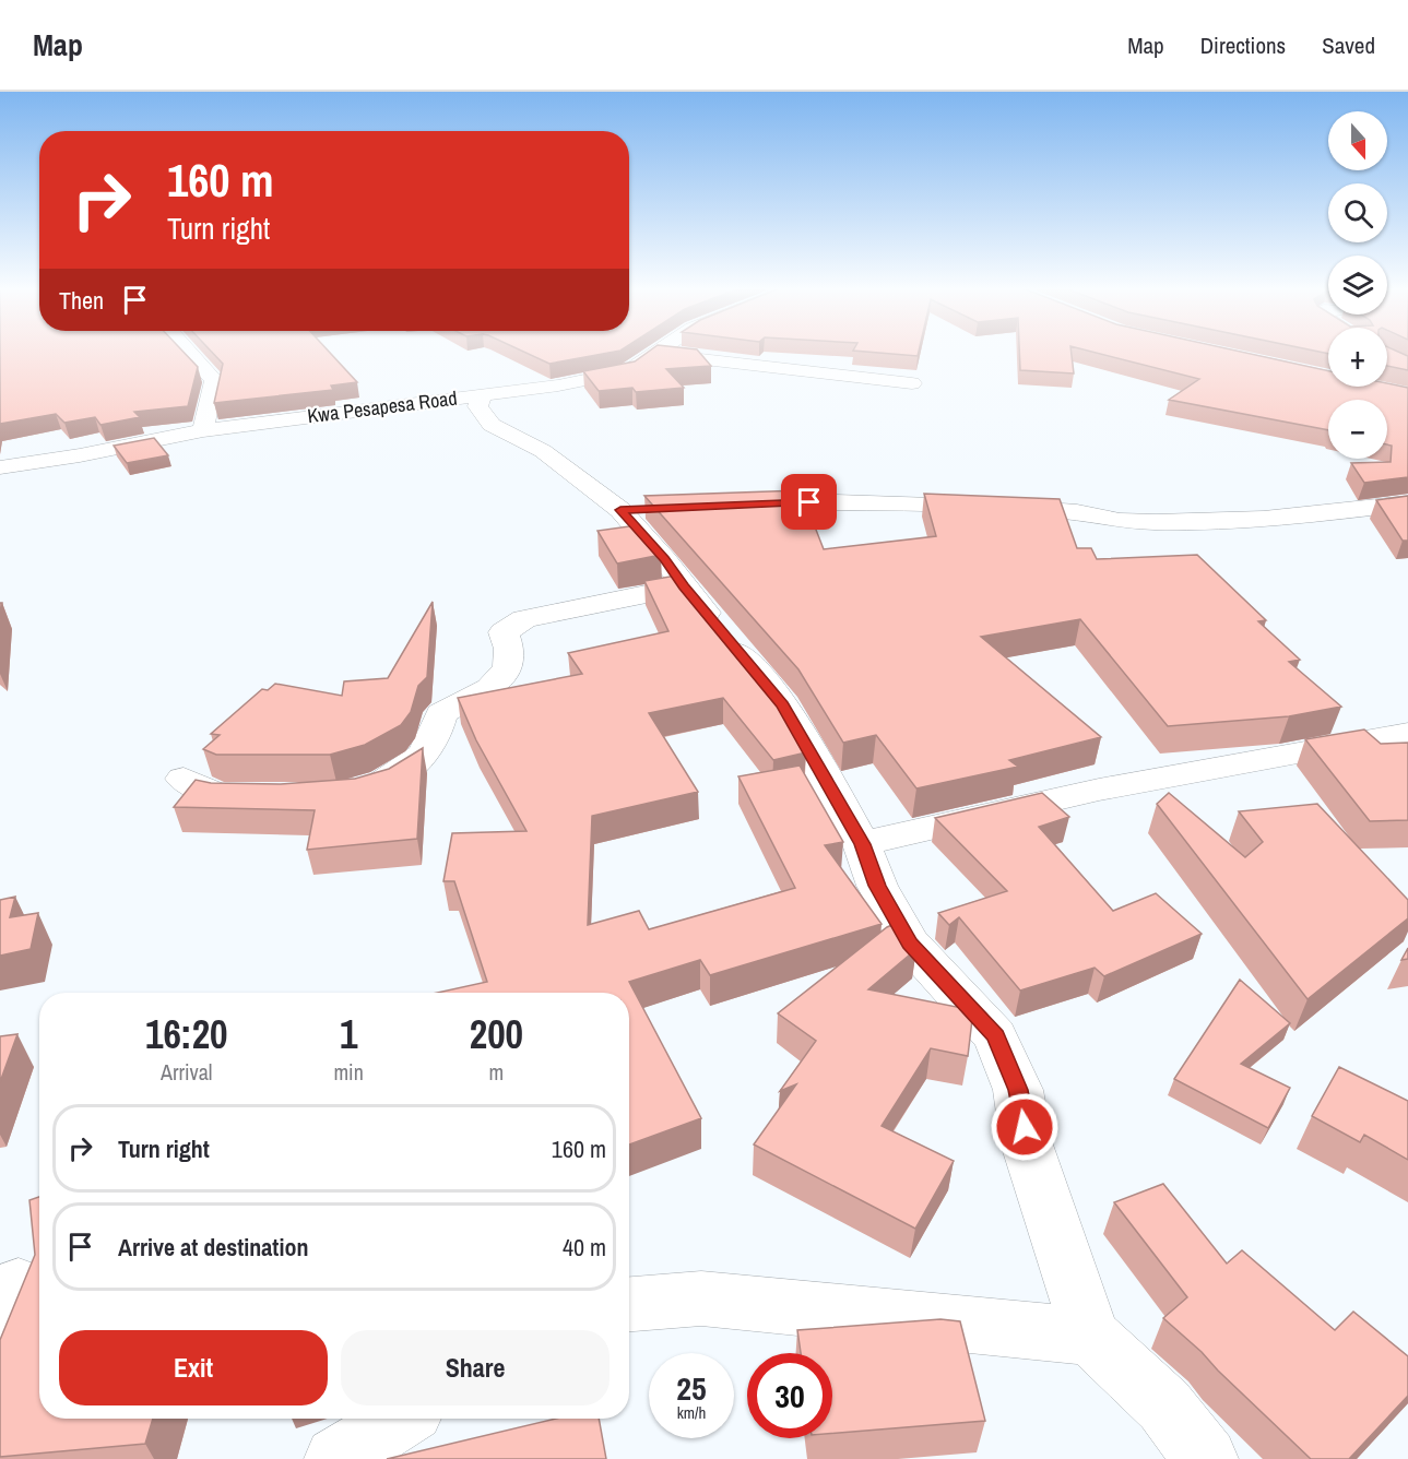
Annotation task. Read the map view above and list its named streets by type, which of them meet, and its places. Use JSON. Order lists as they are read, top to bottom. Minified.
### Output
{"streets":{"street":["Kwa Pesapesa Road"]},"north":"bottom","page":{"header":"Map","nav":["Map","Directions","Saved"],"map_buttons":["+","−"],"turn":["160 m","Turn right"],"then":"Then","eta":["16:20","Arrival","1","min","200","m"],"list":[{"name":"Turn right","value":"160 m"},{"name":"Arrive at destination","value":"40 m"}],"buttons":["Exit","Share"],"speed":"25 km/h","limit":"30"}}
